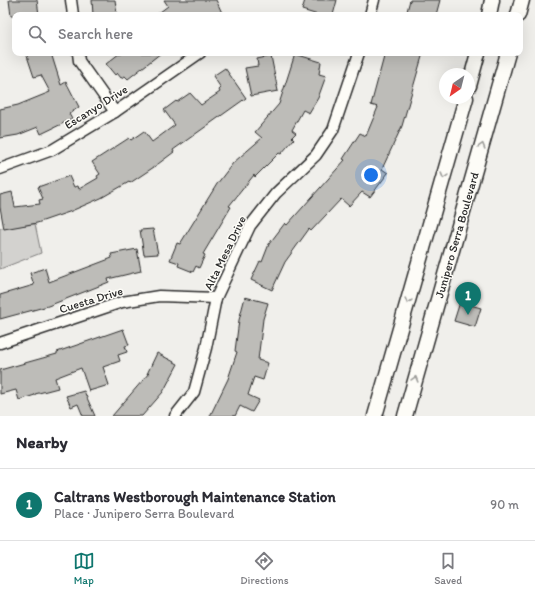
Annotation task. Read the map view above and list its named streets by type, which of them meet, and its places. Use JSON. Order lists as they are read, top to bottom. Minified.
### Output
{"streets":{"main road":["Junipero Serra Boulevard"],"street":["Escanyo Drive","Alta Mesa Drive","Cuesta Drive"]},"crossings":[["Alta Mesa Drive","Cuesta Drive"]],"north":"bottom left","page":{"search":"Search here","pins":"1","heading":"Nearby","list":[{"mark":"1","name":"Caltrans Westborough Maintenance Station","note":"Place · Junipero Serra Boulevard","value":"90 m"}],"nav":["Map","Directions","Saved"]}}
